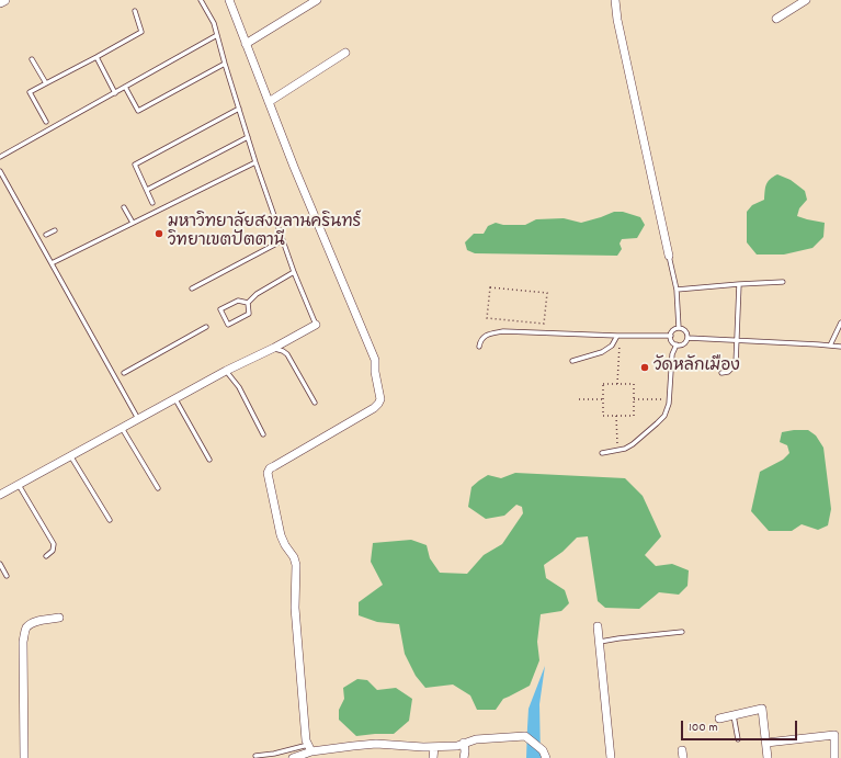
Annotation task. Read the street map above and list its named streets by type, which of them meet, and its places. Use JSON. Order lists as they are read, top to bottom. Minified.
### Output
{"places":["มหาวิทยาลัยสงขลานครินทร์ วิทยาเขตปัตตานี","วัดหลักเมือง"],"scale_bar":"100 m"}
